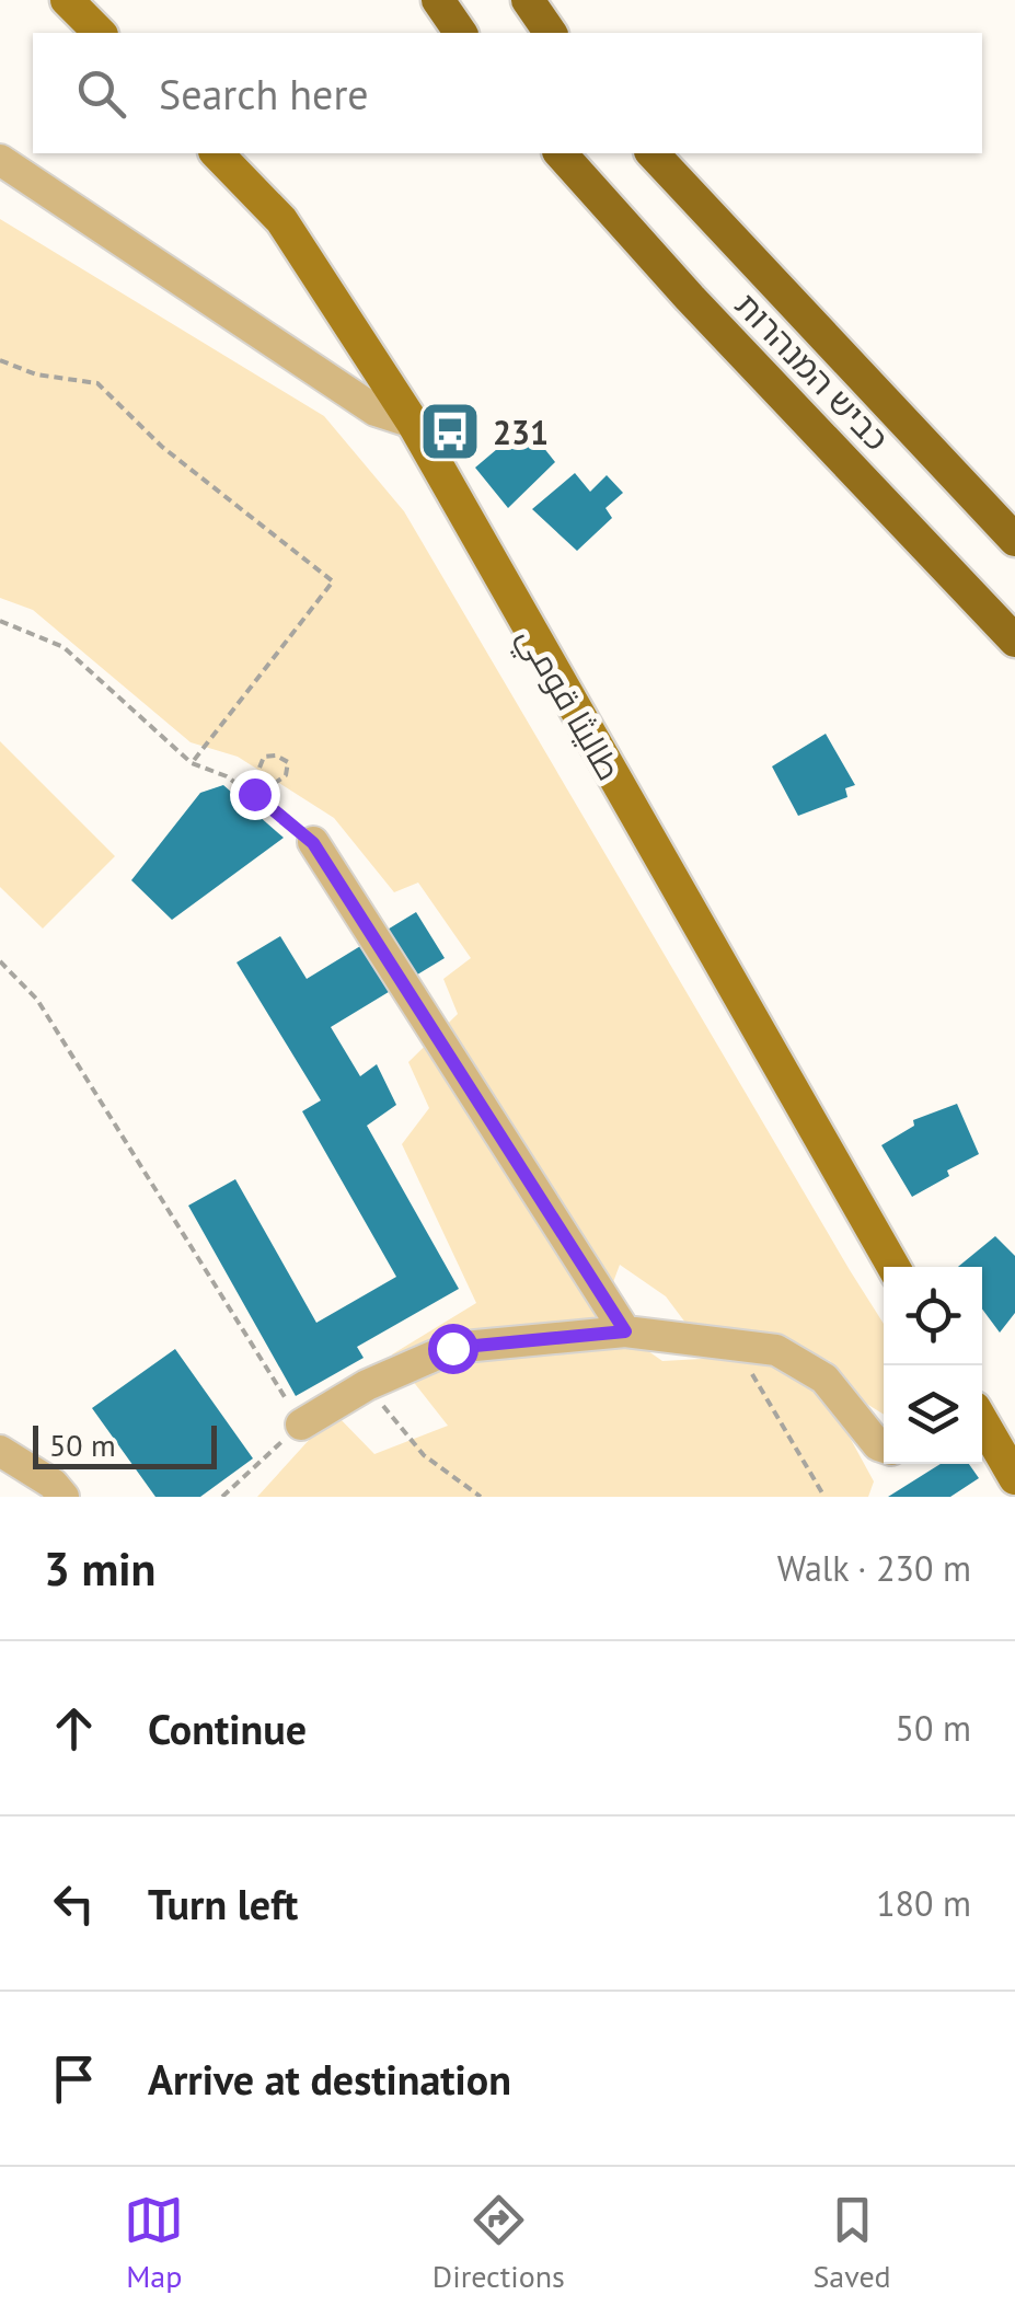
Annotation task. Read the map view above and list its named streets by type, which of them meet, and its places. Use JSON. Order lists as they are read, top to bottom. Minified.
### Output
{"streets":{"highway":["כביש המנהרות"],"main road":["طاليثا قومي"]},"places":{"bus stop":["231"]},"scale_bar":"50 m","page":{"search":"Search here","scale":"50 m","heading":["3 min","Walk · 230 m"],"list":[["Continue","50 m"],["Turn left","180 m"],"Arrive at destination"],"nav":["Map","Directions","Saved"]}}
